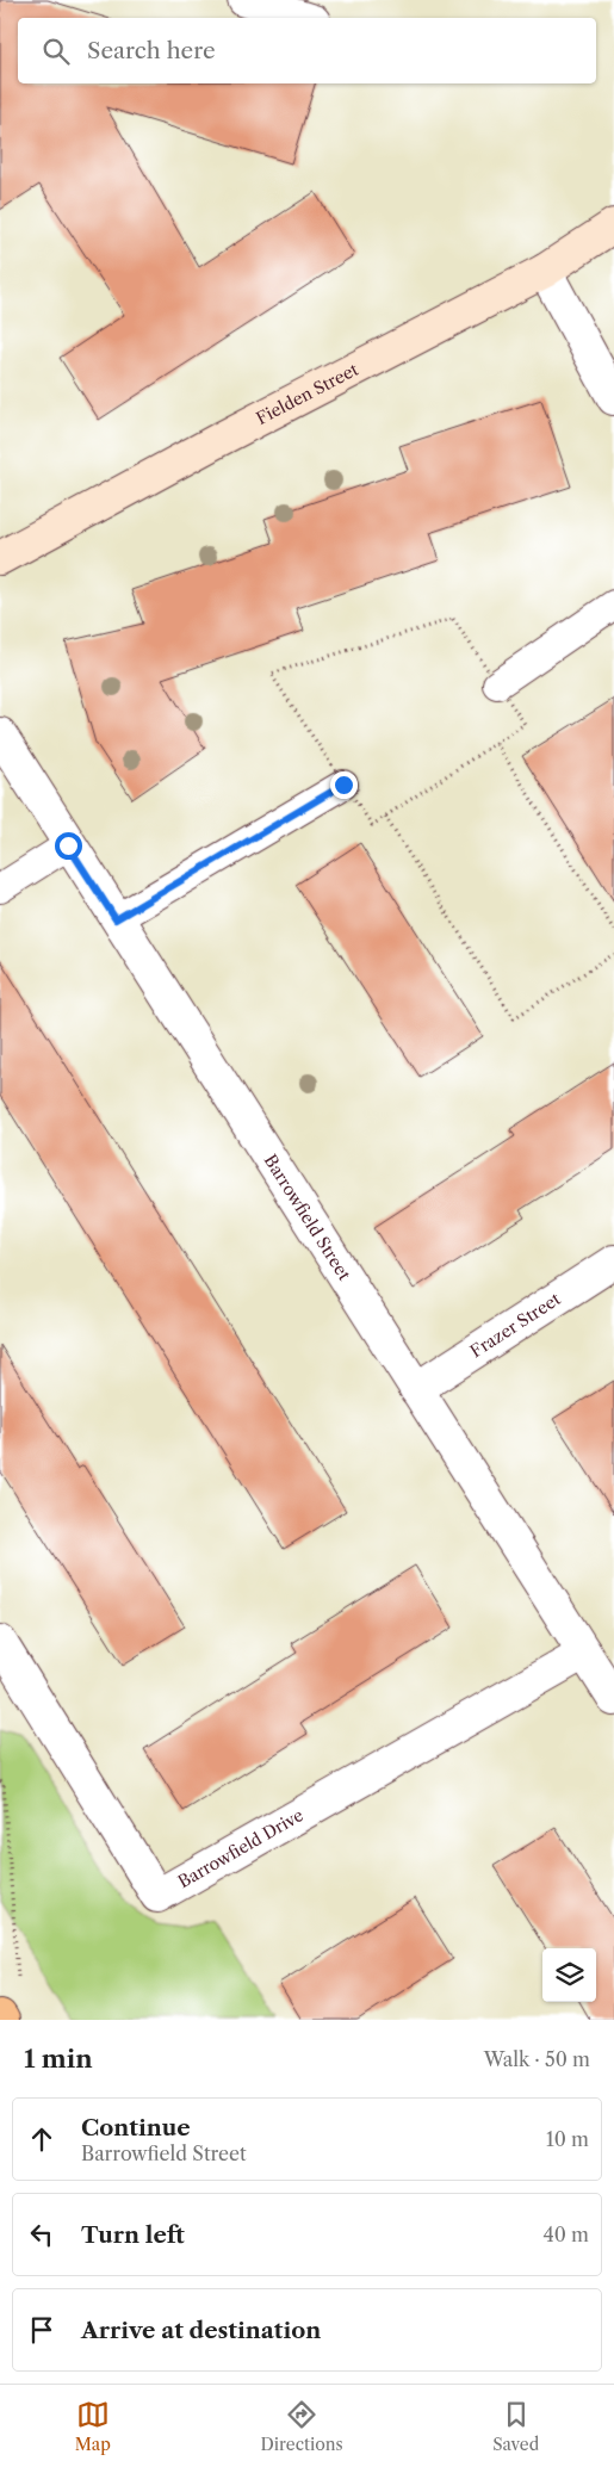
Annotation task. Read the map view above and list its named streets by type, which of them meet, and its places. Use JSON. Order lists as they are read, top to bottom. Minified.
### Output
{"streets":{"main road":["Fielden Street"],"street":["Barrowfield Street","Frazer Street","Barrowfield Drive"]},"crossings":[["Barrowfield Street","Frazer Street"],["Barrowfield Street","Barrowfield Drive"]],"page":{"search":"Search here","heading":["1 min","Walk · 50 m"],"list":[["Continue","Barrowfield Street","10 m"],["Turn left","40 m"],"Arrive at destination"],"nav":["Map","Directions","Saved"]}}
